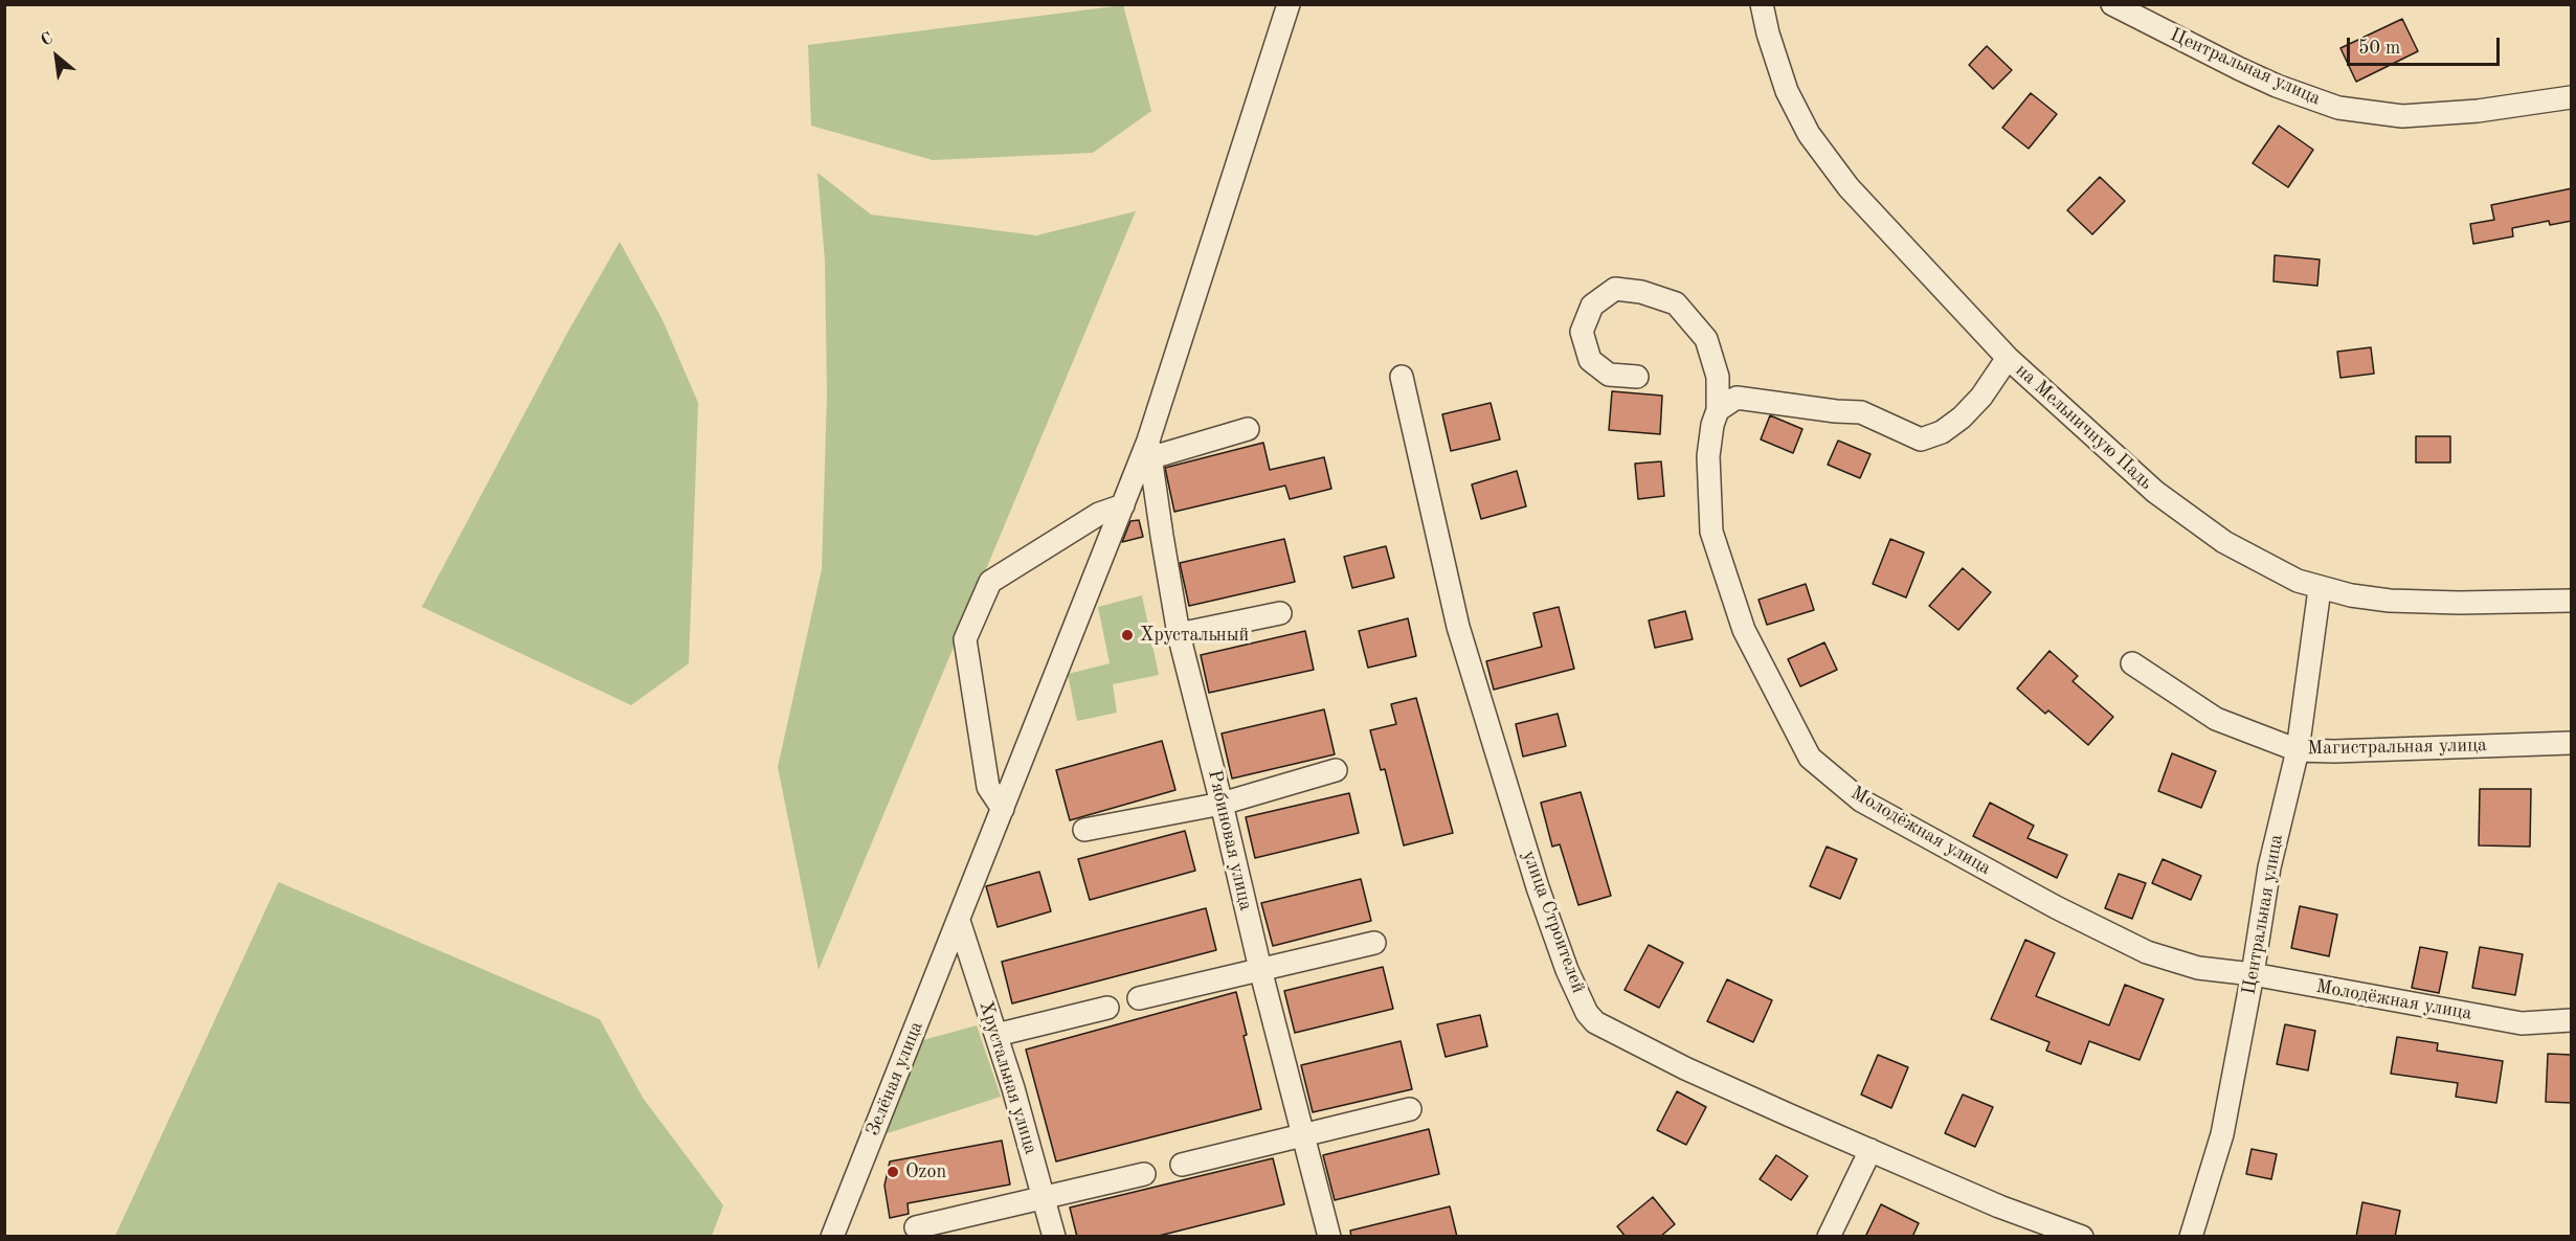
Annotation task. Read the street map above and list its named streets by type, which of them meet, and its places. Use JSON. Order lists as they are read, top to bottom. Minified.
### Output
{"streets":{"street":["Центральная улица","на Мельничную Падь","Магистральная улица","Молодёжная улица","Рябиновая улица","улица Строителей","Хрустальная улица","Зелёная улица"]},"crossings":[["Центральная улица","на Мельничную Падь"],["Центральная улица","Магистральная улица"],["Центральная улица","Молодёжная улица"],["Рябиновая улица","Зелёная улица"],["Хрустальная улица","Зелёная улица"]],"places":["Хрустальный","Ozon"],"scale_bar":"50 m","north":"top left"}
